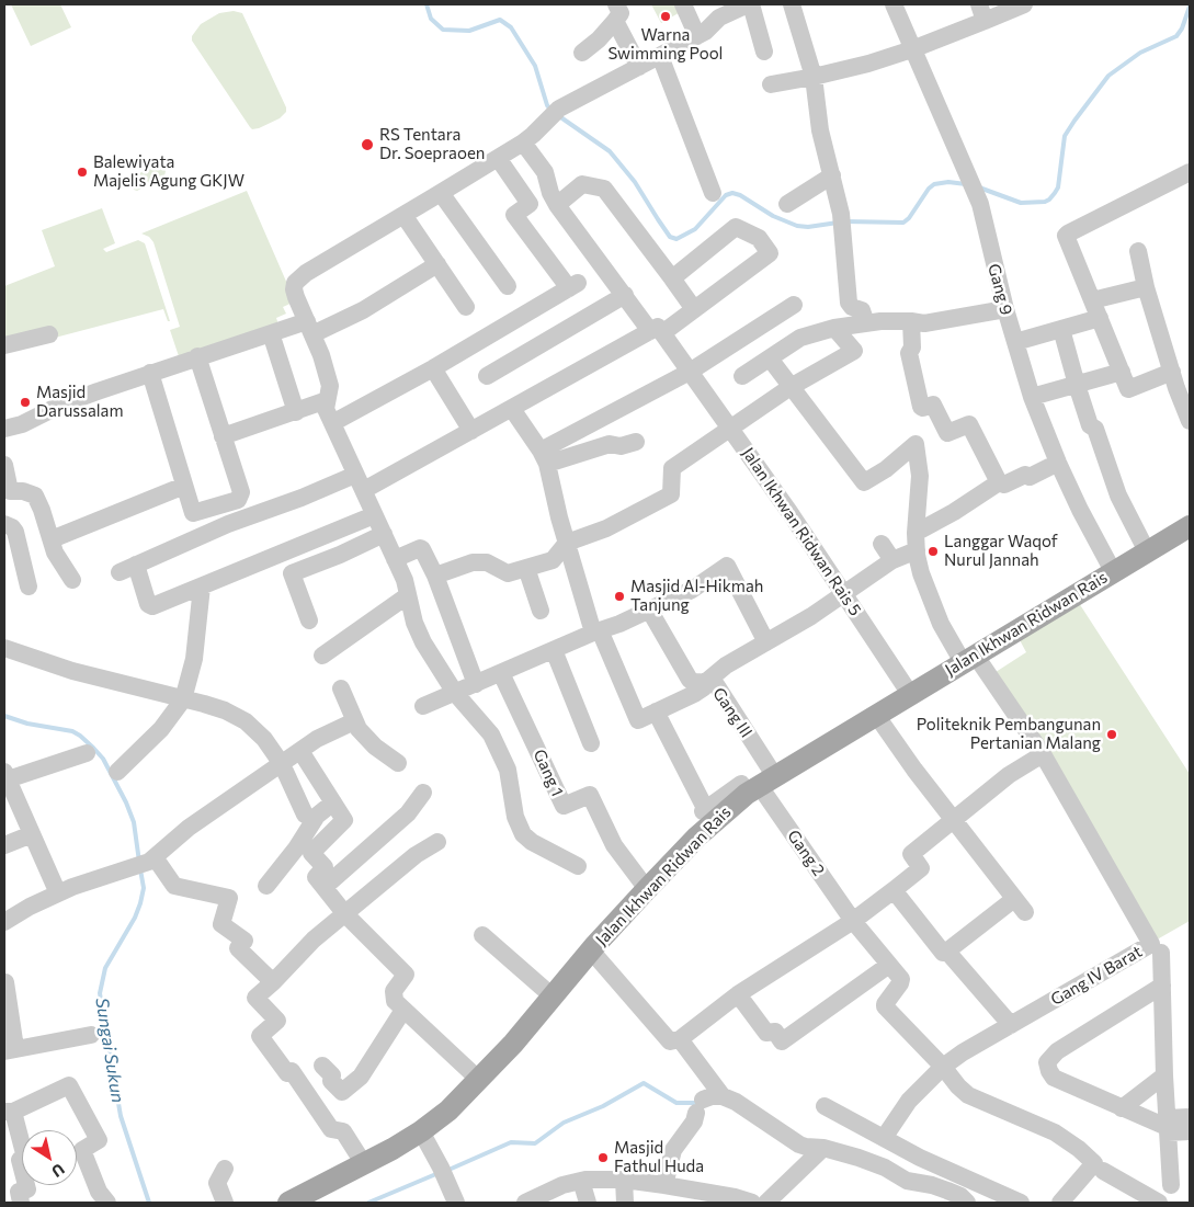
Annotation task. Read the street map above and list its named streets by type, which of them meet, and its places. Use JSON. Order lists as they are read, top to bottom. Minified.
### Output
{"streets":{"main road":["Jalan Ikhwan Ridwan Rais"],"street":["Gang 9","Jalan Ikhwan Ridwan Rais 5","Gang III","Gang 1","Gang 2","Gang IV Barat"]},"crossings":[["Gang 9","Jalan Ikhwan Ridwan Rais"],["Jalan Ikhwan Ridwan Rais 5","Jalan Ikhwan Ridwan Rais"],["Jalan Ikhwan Ridwan Rais","Gang III"],["Jalan Ikhwan Ridwan Rais","Gang 1"],["Jalan Ikhwan Ridwan Rais","Gang 2"],["Jalan Ikhwan Ridwan Rais","Gang IV Barat"],["Gang III","Gang 2"]],"water":["Sungai Sukun"],"places":["Warna Swimming Pool","RS Tentara Dr. Soepraoen","Balewiyata Majelis Agung GKJW","Masjid Darussalam","Langgar Waqof Nurul Jannah","Masjid Al-Hikmah Tanjung","Politeknik Pembangunan Pertanian Malang","Masjid Fathul Huda"],"north":"bottom right"}
